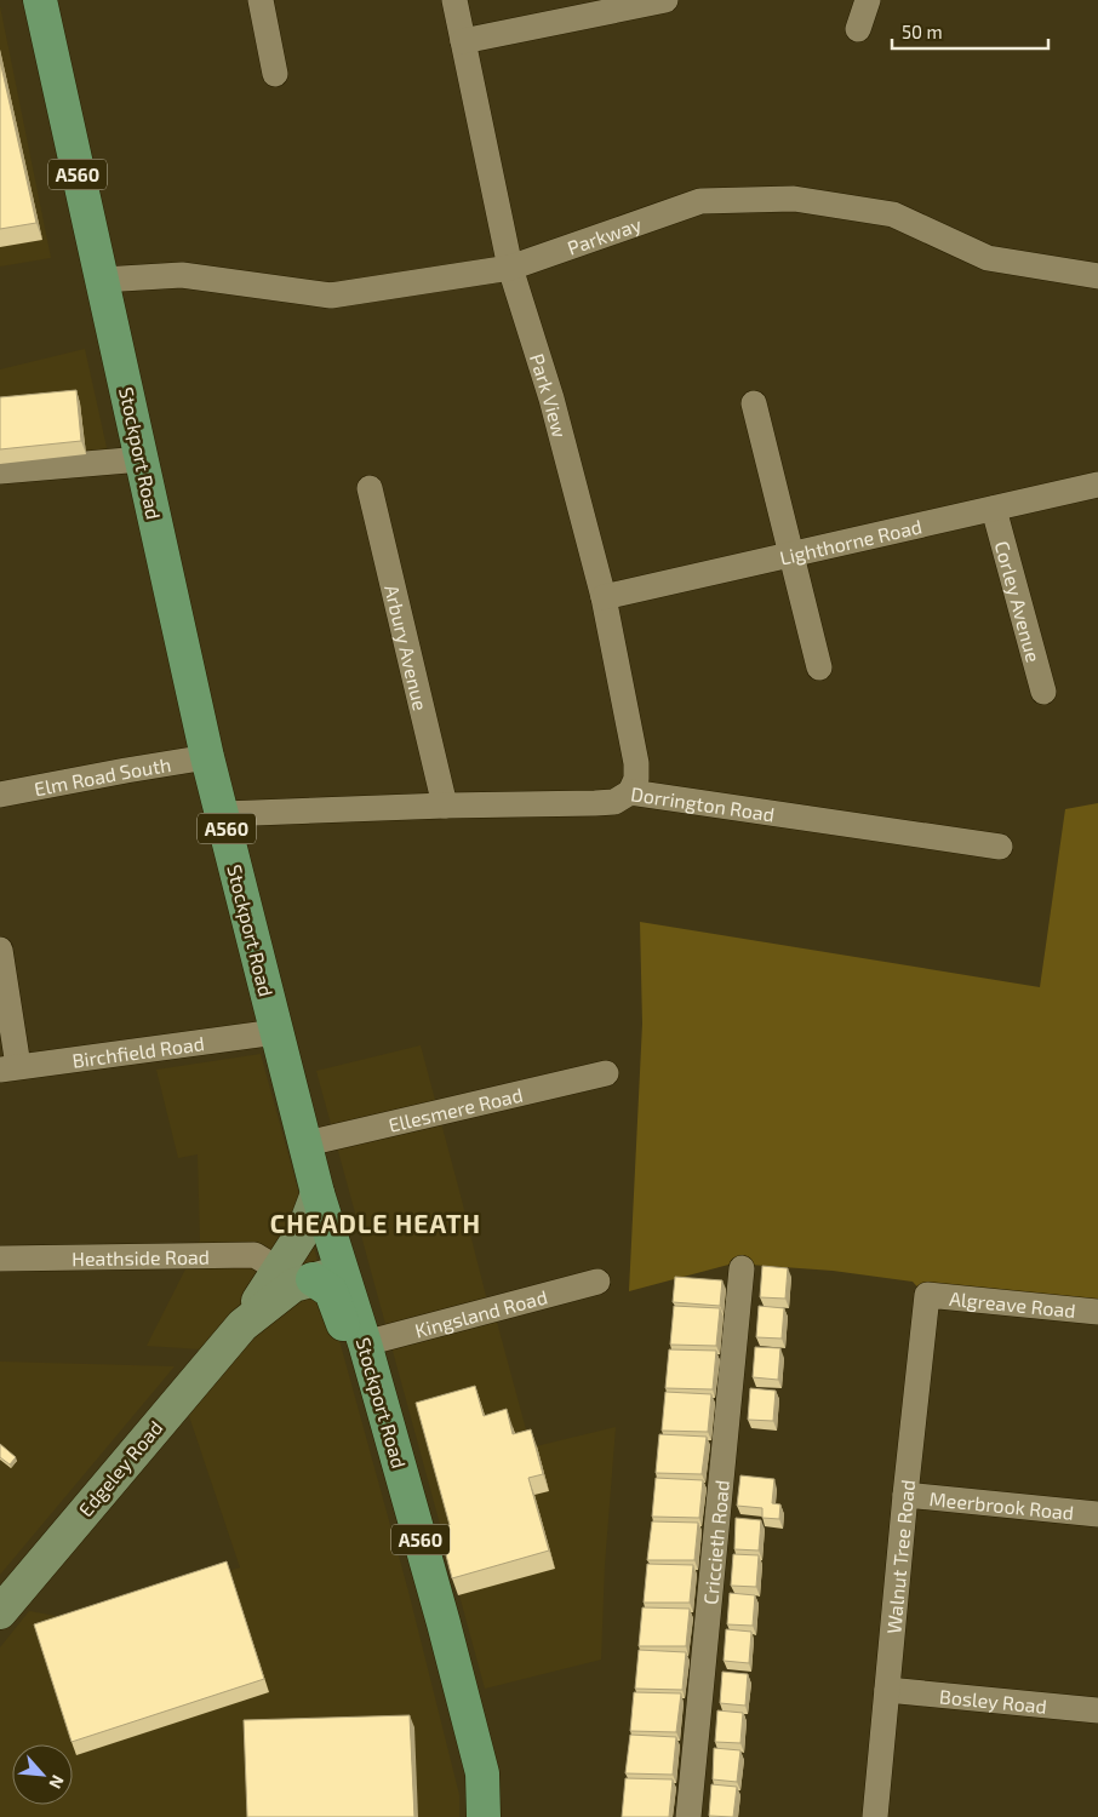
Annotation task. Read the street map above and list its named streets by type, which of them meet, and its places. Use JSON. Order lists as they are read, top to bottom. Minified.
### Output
{"streets":{"main road":["A560","Stockport Road","Edgeley Road"],"street":["Parkway","Park View","Lighthorne Road","Corley Avenue","Arbury Avenue","Elm Road South","Dorrington Road","Birchfield Road","Ellesmere Road","Heathside Road","Algreave Road","Kingsland Road","Meerbrook Road","Criccieth Road","Walnut Tree Road","Bosley Road"]},"crossings":[["A560","Stockport Road"],["A560","Kingsland Road"],["A560","Edgeley Road"],["Parkway","Park View"],["Parkway","Stockport Road"],["Park View","Lighthorne Road"],["Park View","Dorrington Road"],["Stockport Road","Elm Road South"],["Stockport Road","Dorrington Road"],["Stockport Road","Birchfield Road"],["Stockport Road","Ellesmere Road"],["Stockport Road","Kingsland Road"],["Stockport Road","Edgeley Road"],["Lighthorne Road","Corley Avenue"],["Arbury Avenue","Dorrington Road"],["Heathside Road","Edgeley Road"],["Algreave Road","Walnut Tree Road"],["Meerbrook Road","Walnut Tree Road"],["Walnut Tree Road","Bosley Road"]],"districts":["CHEADLE HEATH"],"scale_bar":"50 m","north":"bottom right"}
